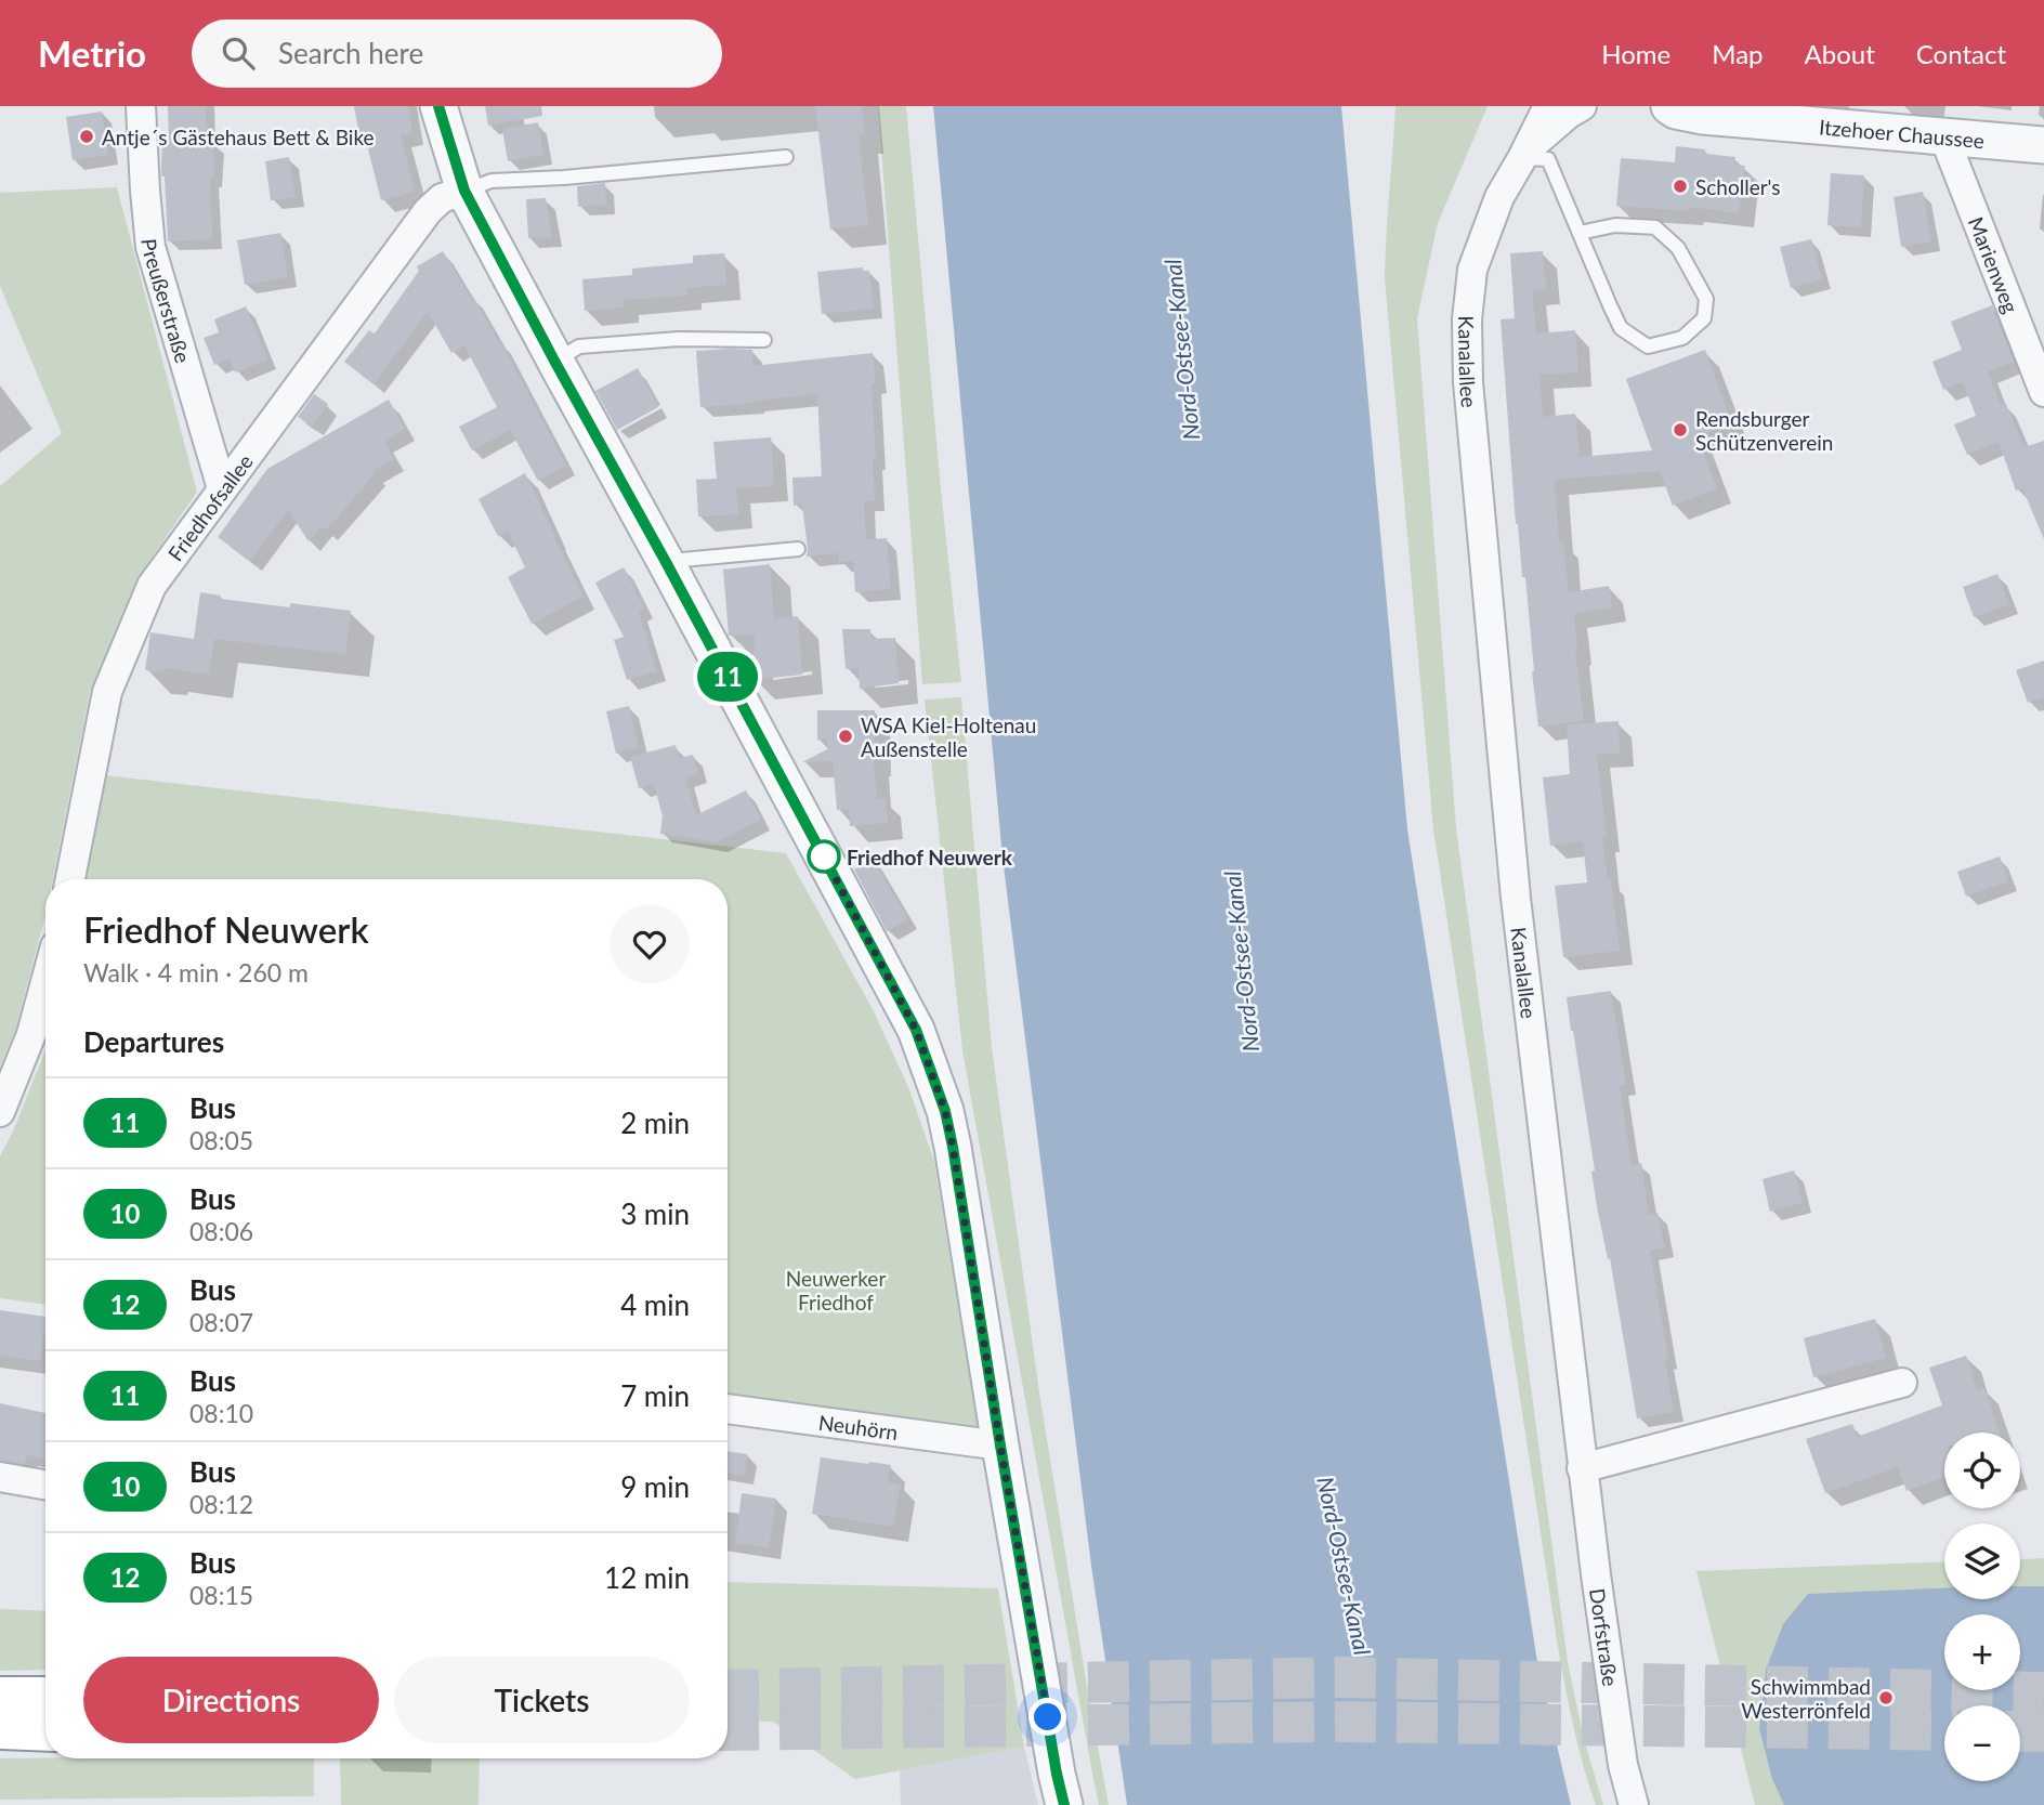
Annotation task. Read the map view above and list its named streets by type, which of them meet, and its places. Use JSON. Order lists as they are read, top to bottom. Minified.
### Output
{"streets":{"street":["Itzehoer Chaussee","Marienweg","Preußerstraße","Kanalallee","Friedhofsallee","Neuhörn","Dorfstraße"]},"crossings":[["Itzehoer Chaussee","Marienweg"],["Preußerstraße","Friedhofsallee"],["Kanalallee","Dorfstraße"]],"water":["Nord-Ostsee-Kanal"],"parks":["Neuwerker Friedhof"],"places":["Antje´s Gästehaus Bett & Bike","Scholler's","Rendsburger Schützenverein","WSA Kiel-Holtenau Außenstelle","Friedhof Neuwerk","Schwimmbad Westerrönfeld"],"lines":["bus line 11"],"page":{"header":"Metrio","search":"Search here","nav":["Home","Map","About","Contact"],"on_map":"11","heading":[["Friedhof Neuwerk","Walk · 4 min · 260 m"],"Departures"],"list":[{"mark":"11","name":"Bus","note":"08:05","value":"2 min"},{"mark":"10","name":"Bus","note":"08:06","value":"3 min"},{"mark":"12","name":"Bus","note":"08:07","value":"4 min"},{"mark":"11","name":"Bus","note":"08:10","value":"7 min"},{"mark":"10","name":"Bus","note":"08:12","value":"9 min"},{"mark":"12","name":"Bus","note":"08:15","value":"12 min"}],"map_buttons":["+","−"],"buttons":["Directions","Tickets"]}}
